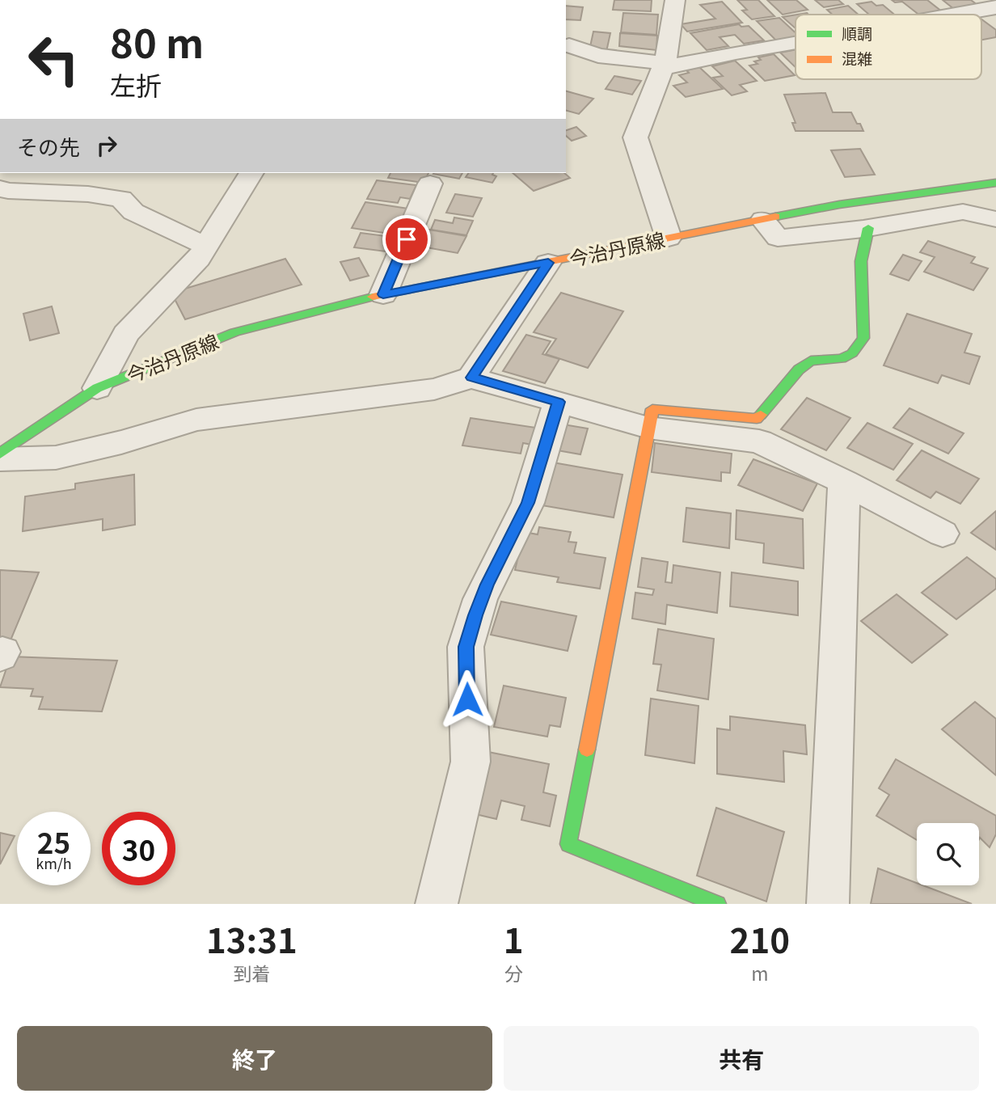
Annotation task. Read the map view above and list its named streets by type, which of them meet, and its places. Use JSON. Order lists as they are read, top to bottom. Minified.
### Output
{"streets":{"main road":["今治丹原線"]},"legend":["順調","混雑"],"page":{"turn":["80 m","左折"],"then":"その先","speed":"25 km/h","limit":"30","eta":["13:31","到着","1","分","210","m"],"buttons":["終了","共有"]}}
